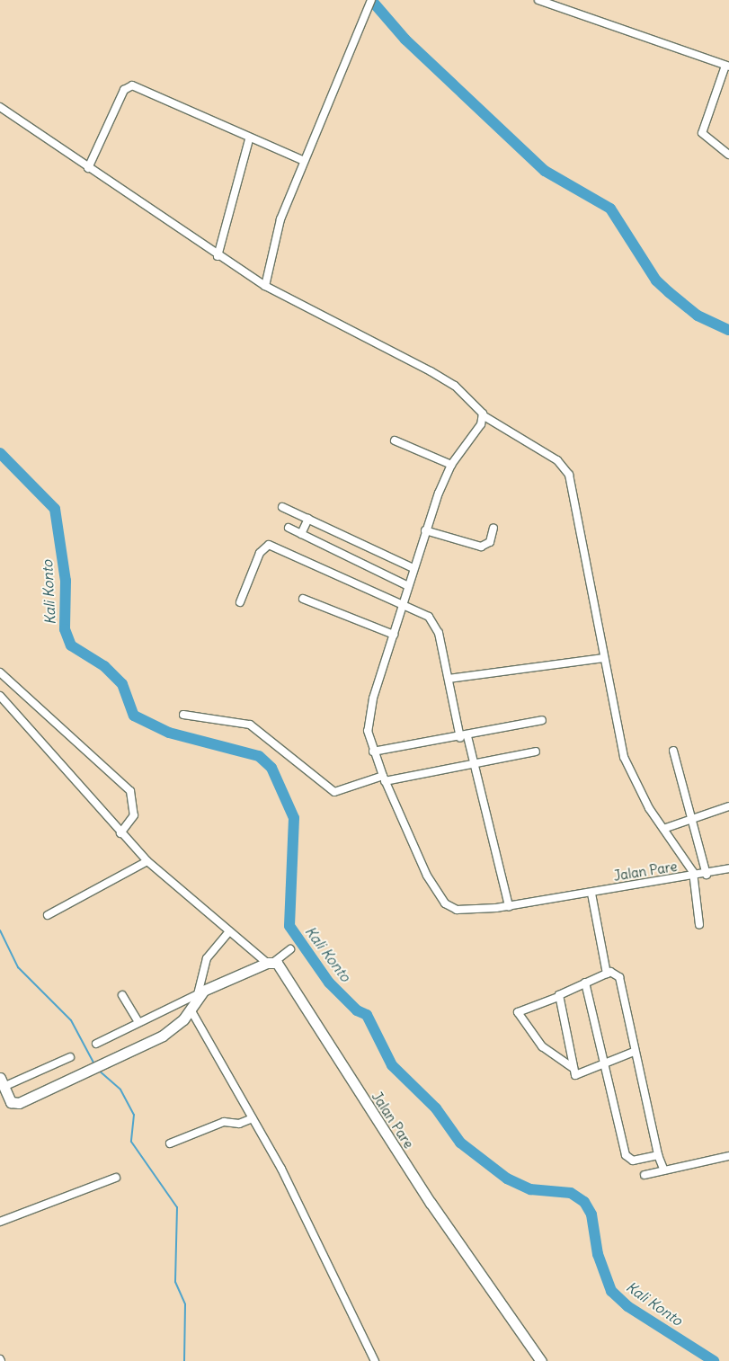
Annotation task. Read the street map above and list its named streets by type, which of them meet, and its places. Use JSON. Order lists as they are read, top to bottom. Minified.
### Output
{"streets":{"street":["Jalan Pare"]},"water":["Kali Konto"]}
